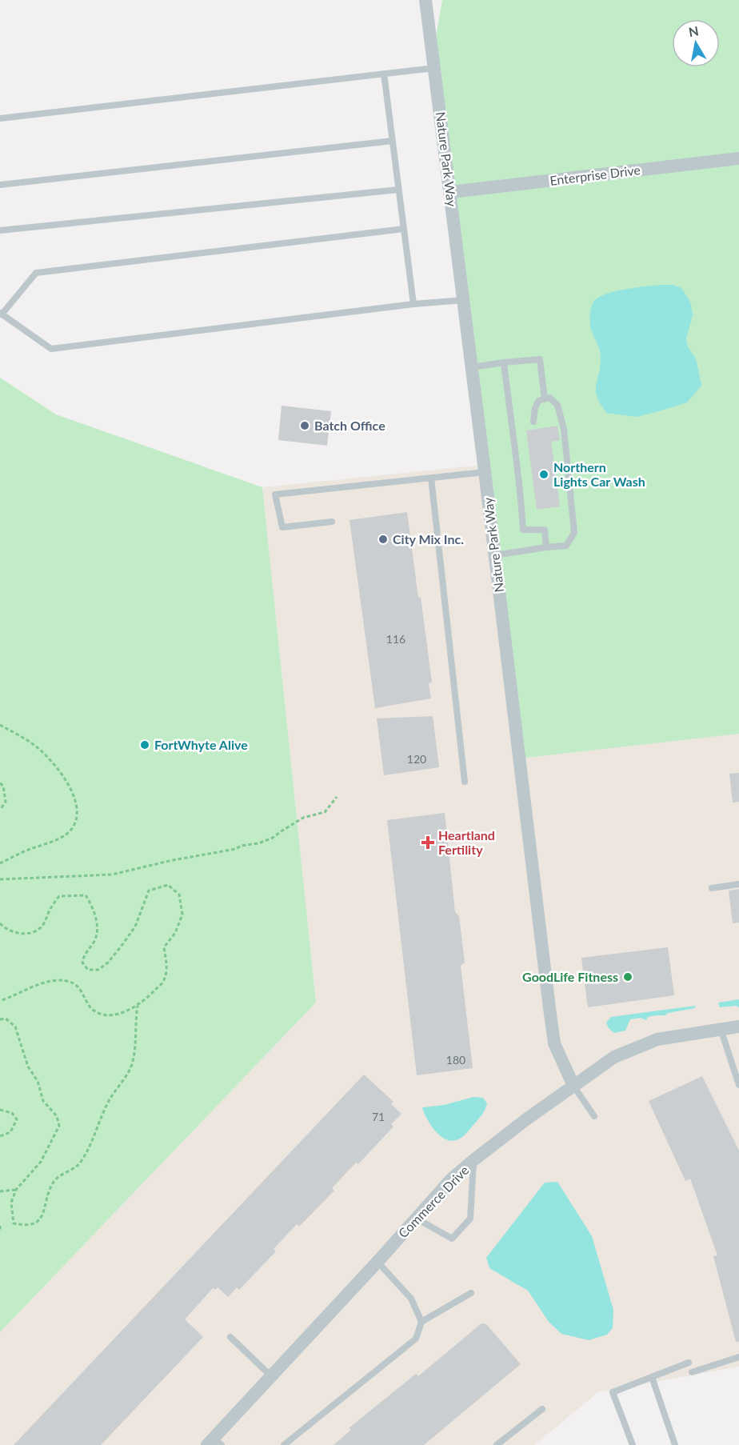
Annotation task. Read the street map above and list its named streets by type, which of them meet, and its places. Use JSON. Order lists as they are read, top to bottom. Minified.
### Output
{"streets":{"street":["Nature Park Way","Enterprise Drive","Commerce Drive"]},"crossings":[["Nature Park Way","Enterprise Drive"],["Nature Park Way","Commerce Drive"]],"places":{"other":["Batch Office","Northern Lights Car Wash","City Mix Inc.","FortWhyte Alive","GoodLife Fitness"],"health":["Heartland Fertility"]},"house_numbers":["116","120","180","71"],"north":"top"}
